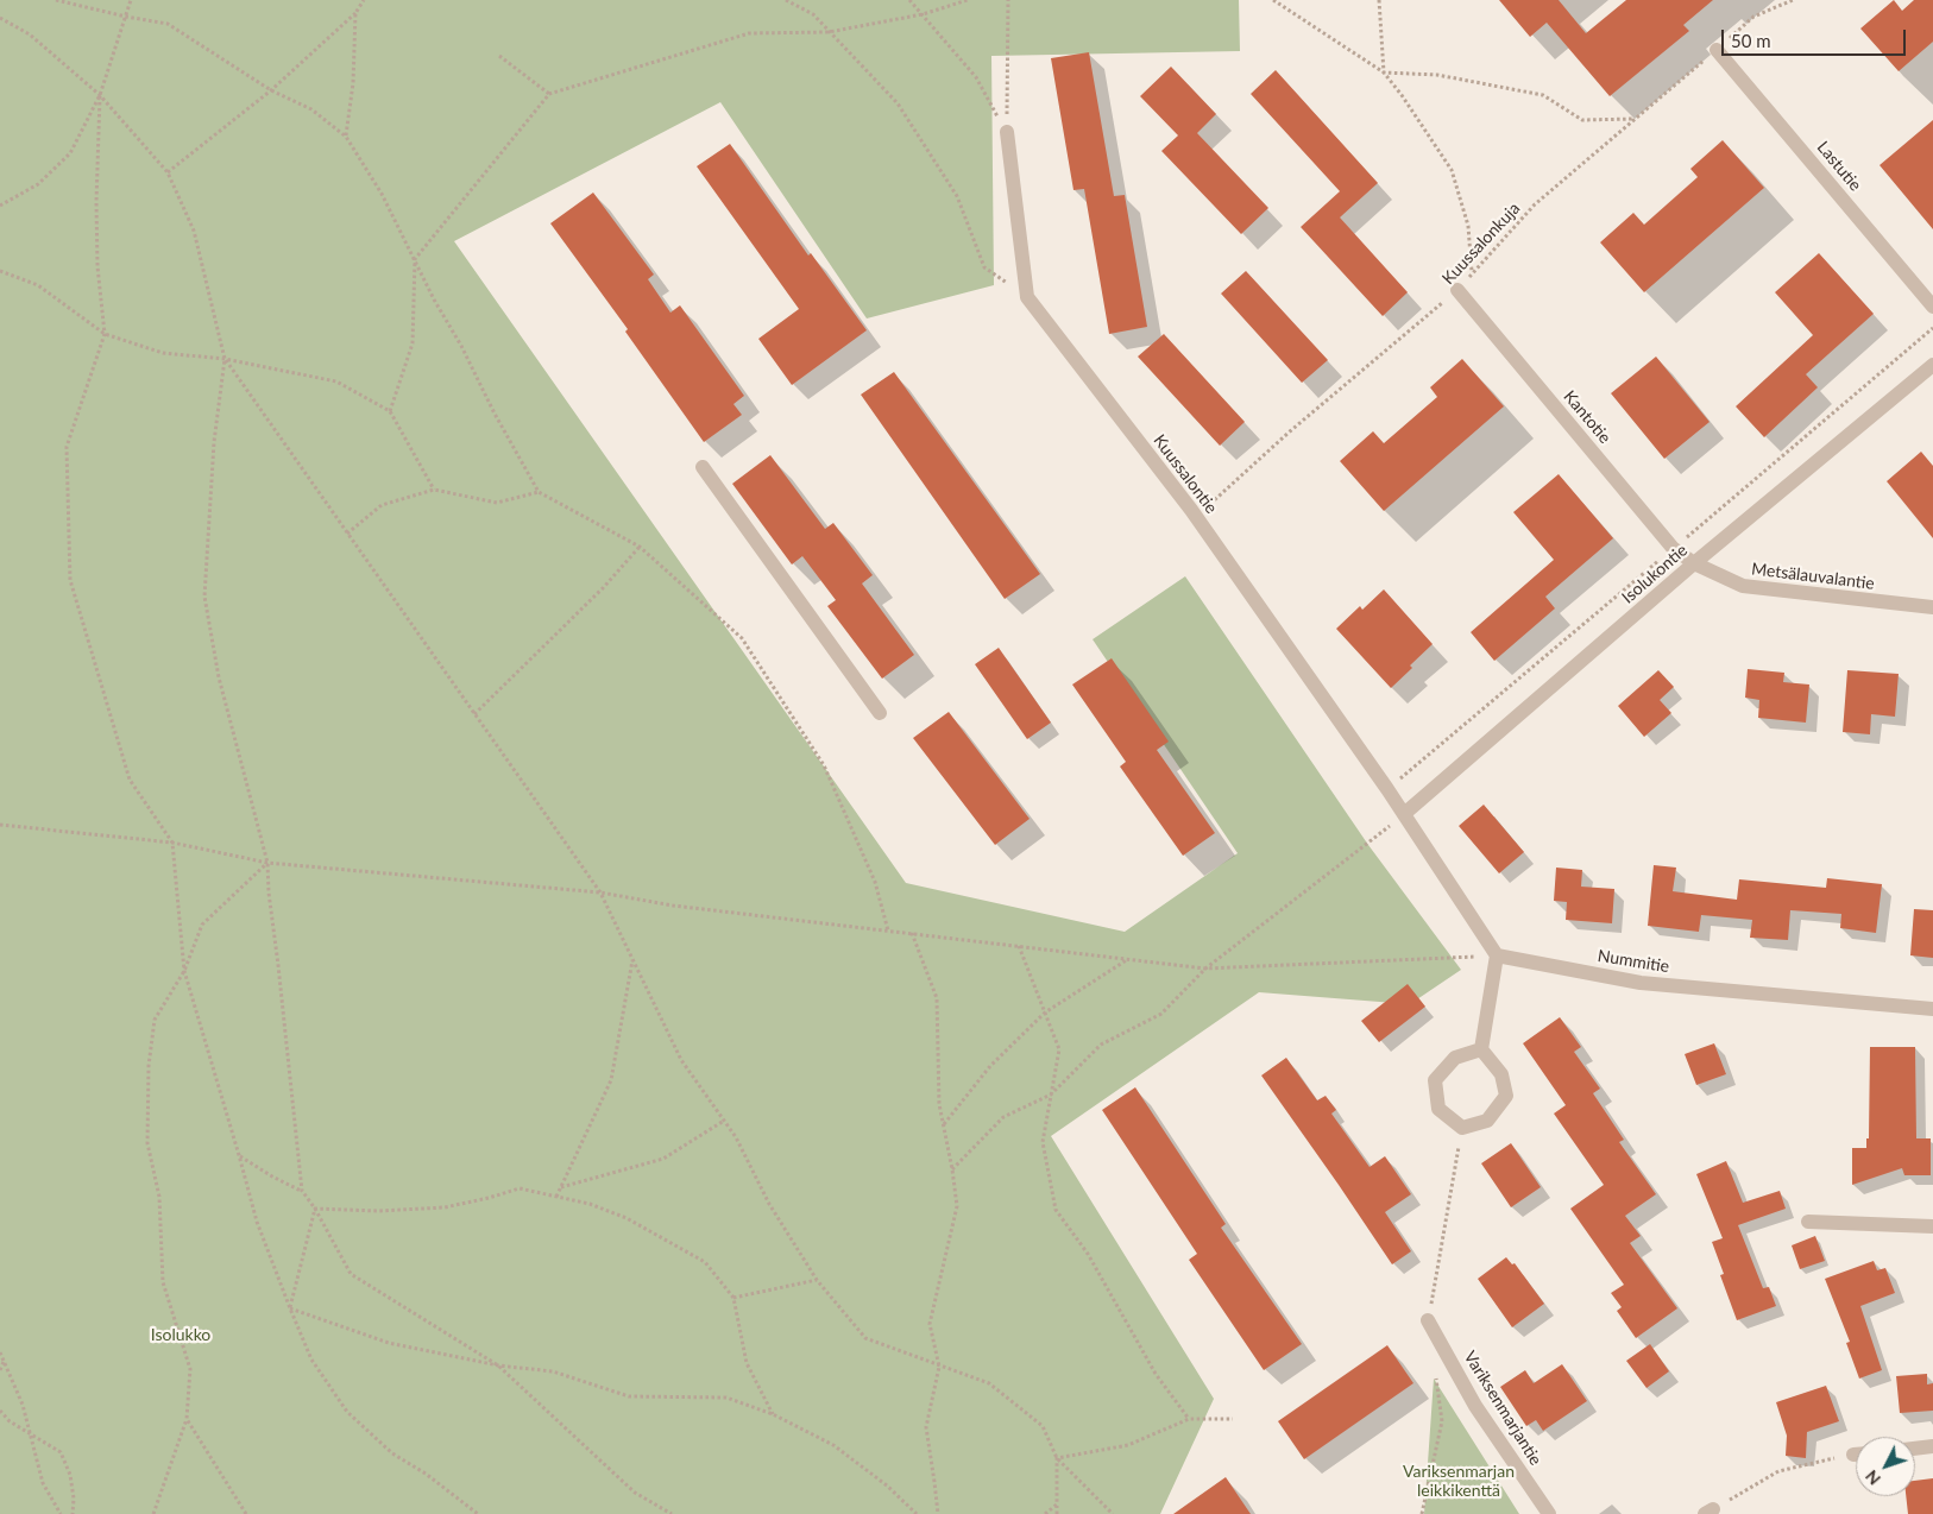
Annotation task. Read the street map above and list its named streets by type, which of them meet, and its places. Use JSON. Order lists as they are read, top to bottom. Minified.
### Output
{"streets":{"street":["Lastutie","Kantotie","Kuussalontie","Isolukontie","Metsälauvalantie","Nummitie","Variksenmarjantie"],"path":["Kuussalonkuja"]},"crossings":[["Lastutie","Kuussalonkuja"],["Kuussalonkuja","Kantotie"],["Kuussalonkuja","Kuussalontie"],["Kantotie","Isolukontie"],["Kantotie","Metsälauvalantie"],["Kuussalontie","Isolukontie"],["Isolukontie","Metsälauvalantie"]],"parks":["Isolukko","Variksenmarjan leikkikenttä"],"scale_bar":"50 m","north":"bottom left"}
